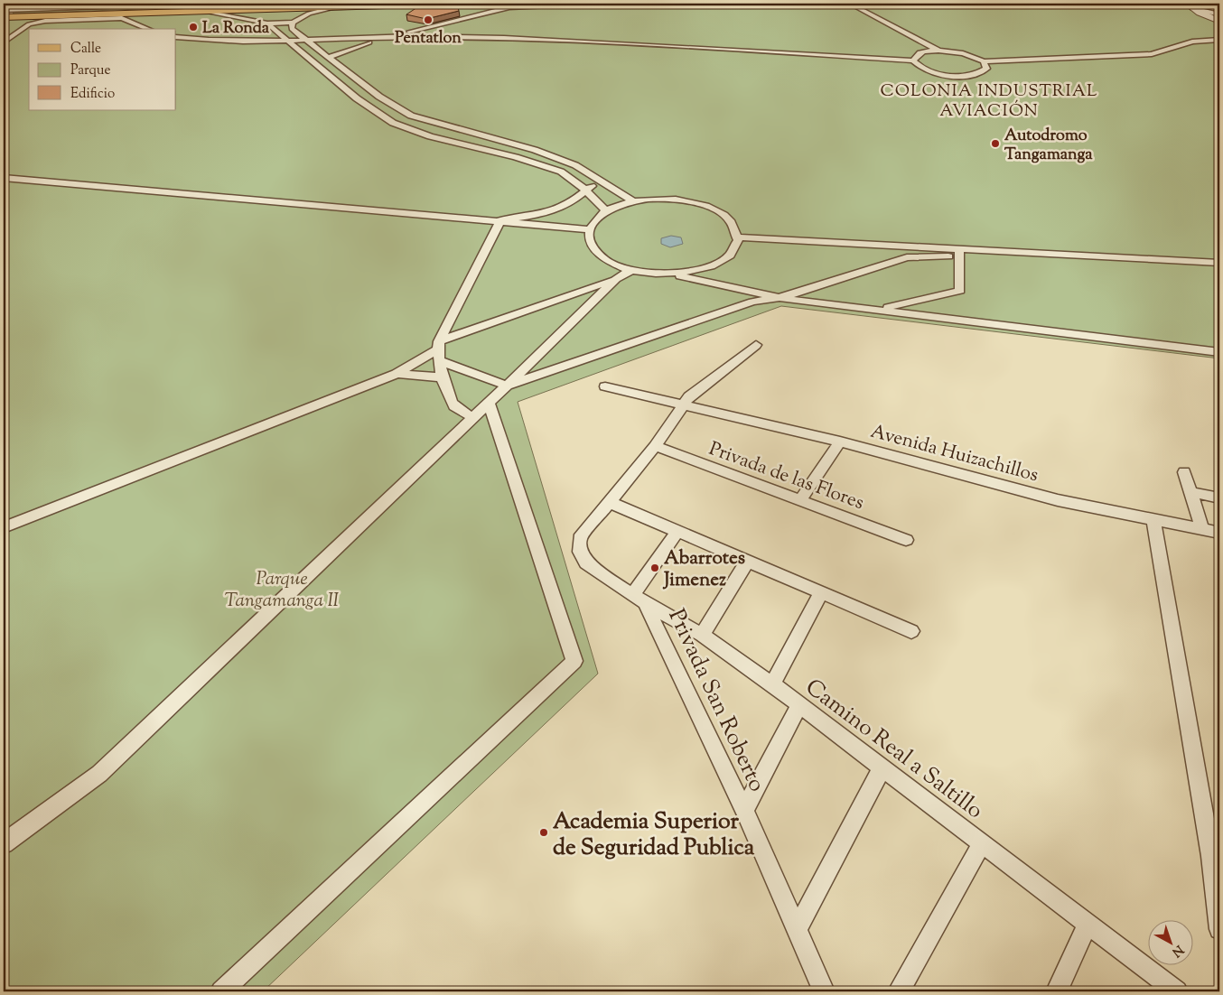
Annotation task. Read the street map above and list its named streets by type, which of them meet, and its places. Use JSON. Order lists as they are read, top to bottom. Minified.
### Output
{"streets":{"street":["Avenida Huizachillos","Privada de las Flores","Privada San Roberto","Camino Real a Saltillo"]},"crossings":[["Privada San Roberto","Camino Real a Saltillo"]],"districts":["COLONIA INDUSTRIAL AVIACIÓN"],"parks":["Parque Tangamanga II"],"places":["Pentatlon","La Ronda","Autodromo Tangamanga","Abarrotes Jimenez","Academia Superior de Seguridad Publica"],"legend":["Calle","Parque","Edificio"],"north":"bottom right"}
